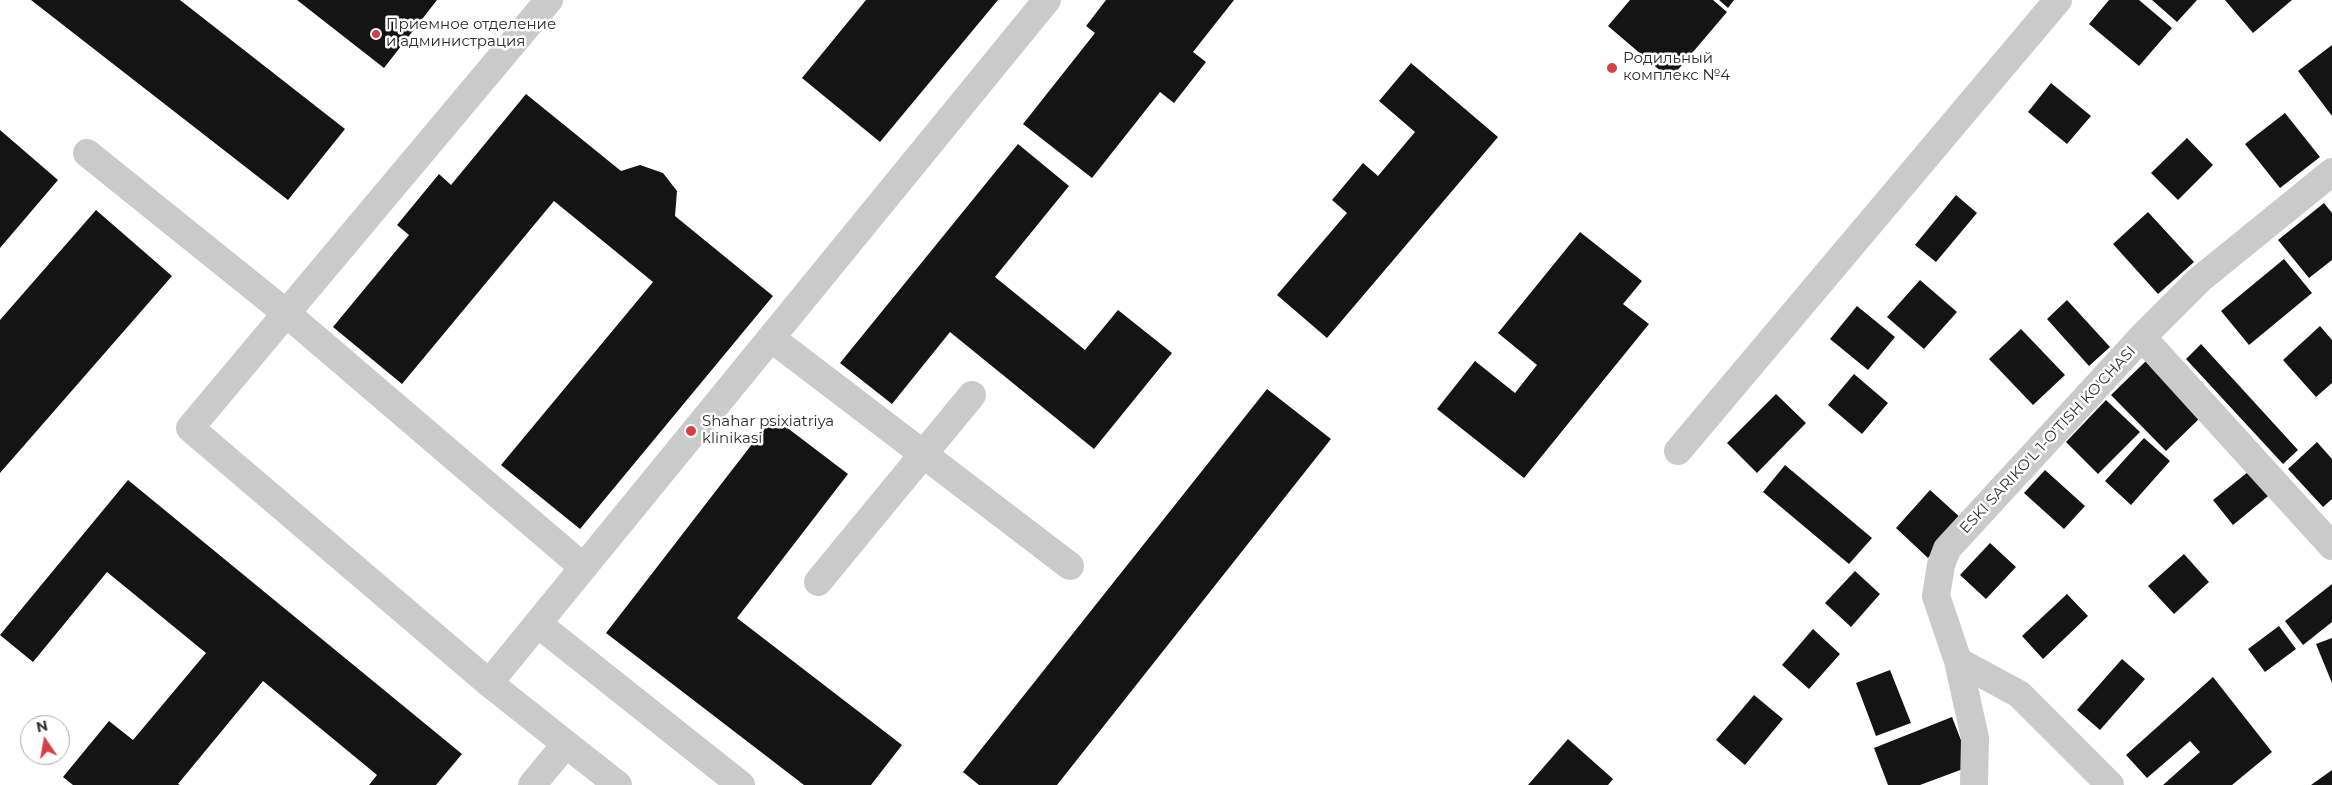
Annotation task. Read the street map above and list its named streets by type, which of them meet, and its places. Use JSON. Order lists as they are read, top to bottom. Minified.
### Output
{"streets":{"street":["ESKI SARIKO'L 1-O'TISH KO'CHASI"]},"places":["Приемное отделение и администрация","Родильный комплекс №4","Shahar psixiatriya klinikasi"],"north":"top"}
